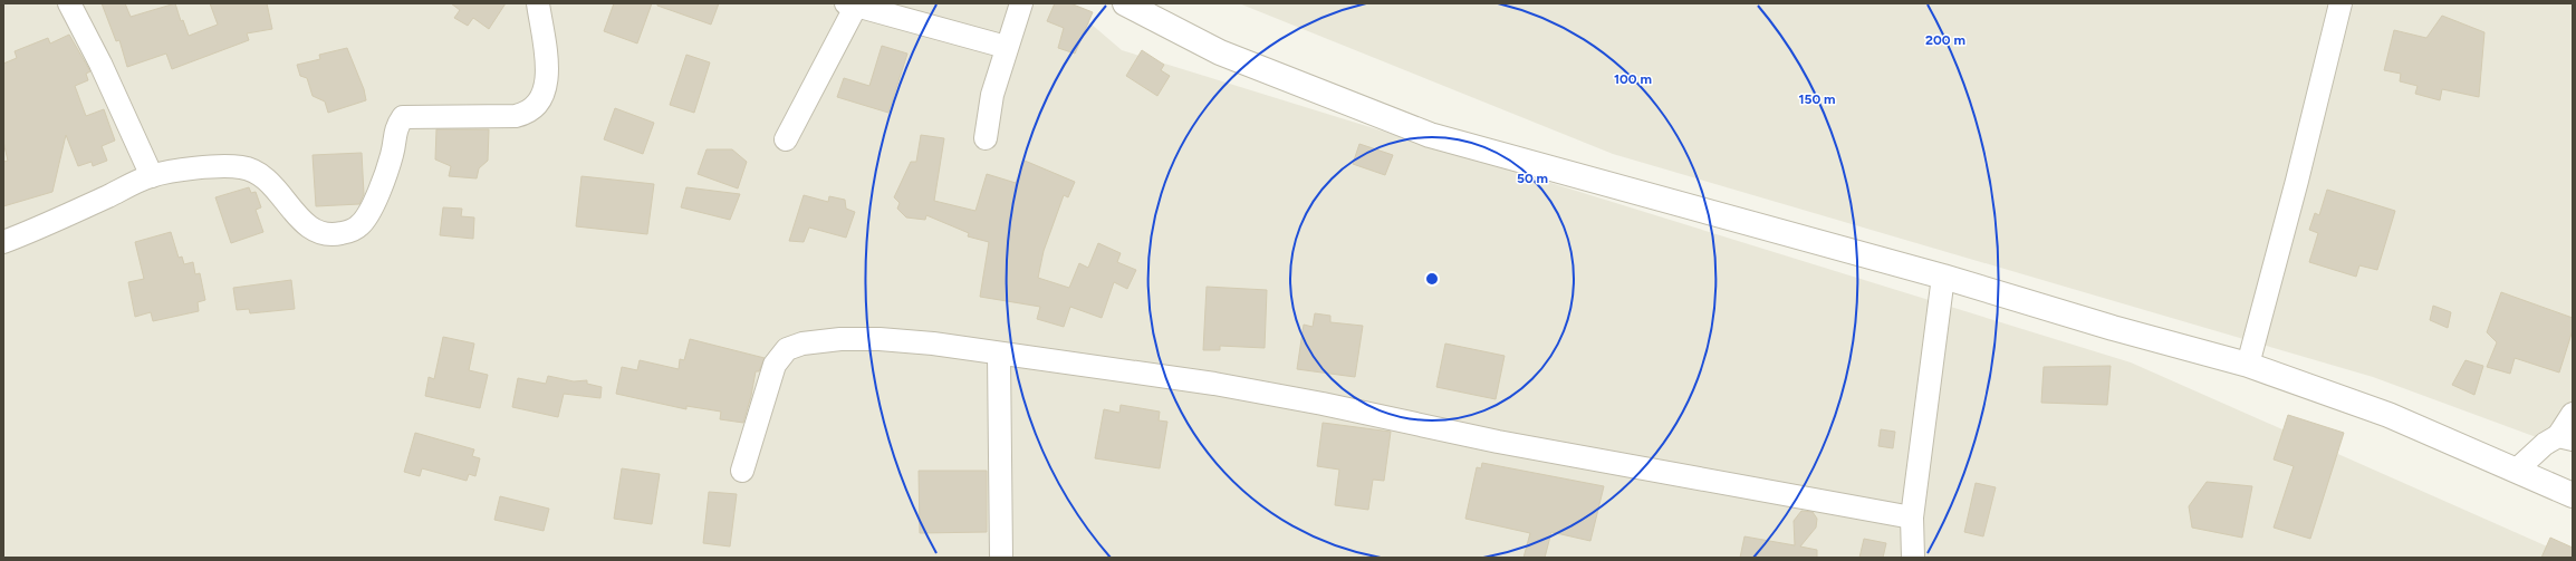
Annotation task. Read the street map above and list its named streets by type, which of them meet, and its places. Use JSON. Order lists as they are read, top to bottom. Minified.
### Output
{"rings":["200 m","100 m","150 m","50 m"]}
